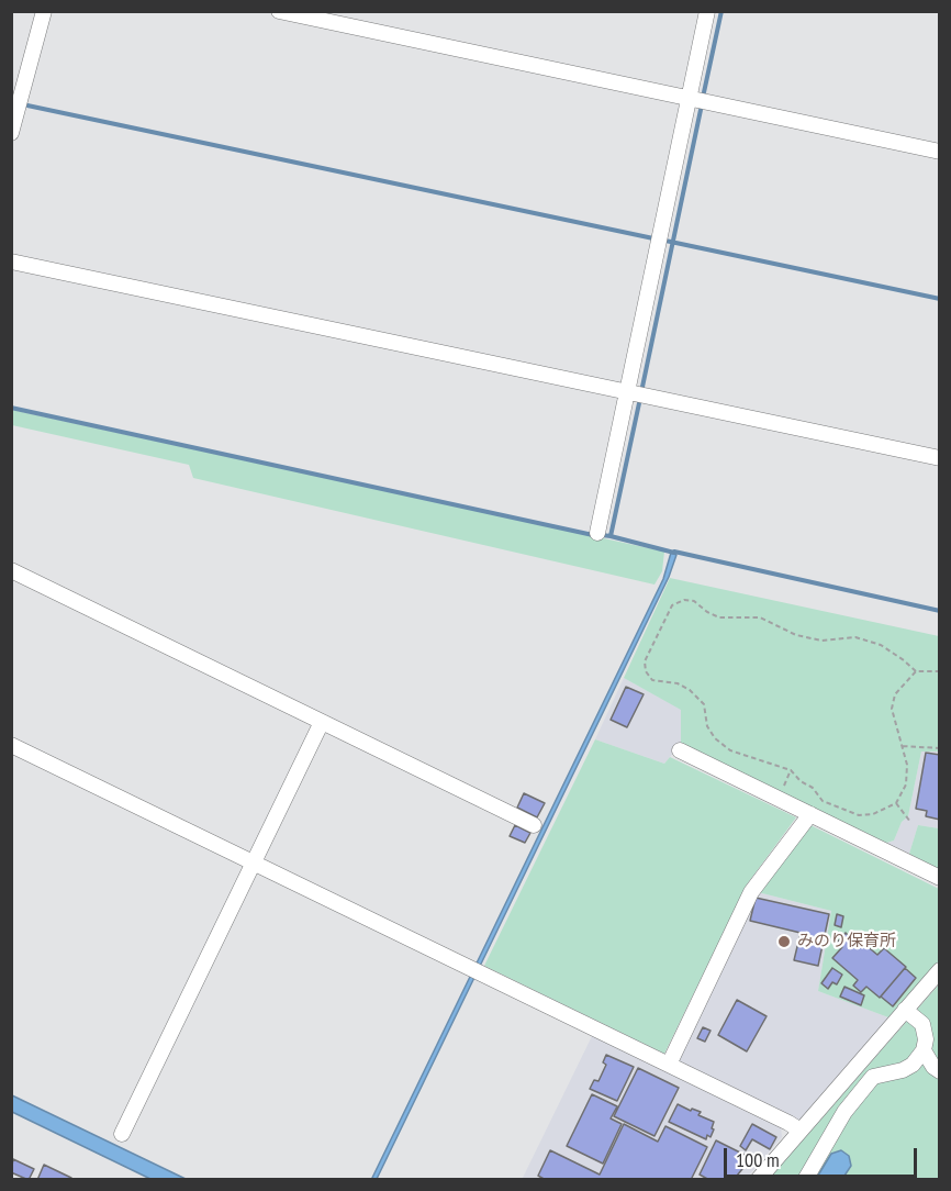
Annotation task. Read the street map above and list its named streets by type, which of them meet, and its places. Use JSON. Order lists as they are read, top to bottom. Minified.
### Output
{"places":["みのり保育所"],"scale_bar":"100 m"}
